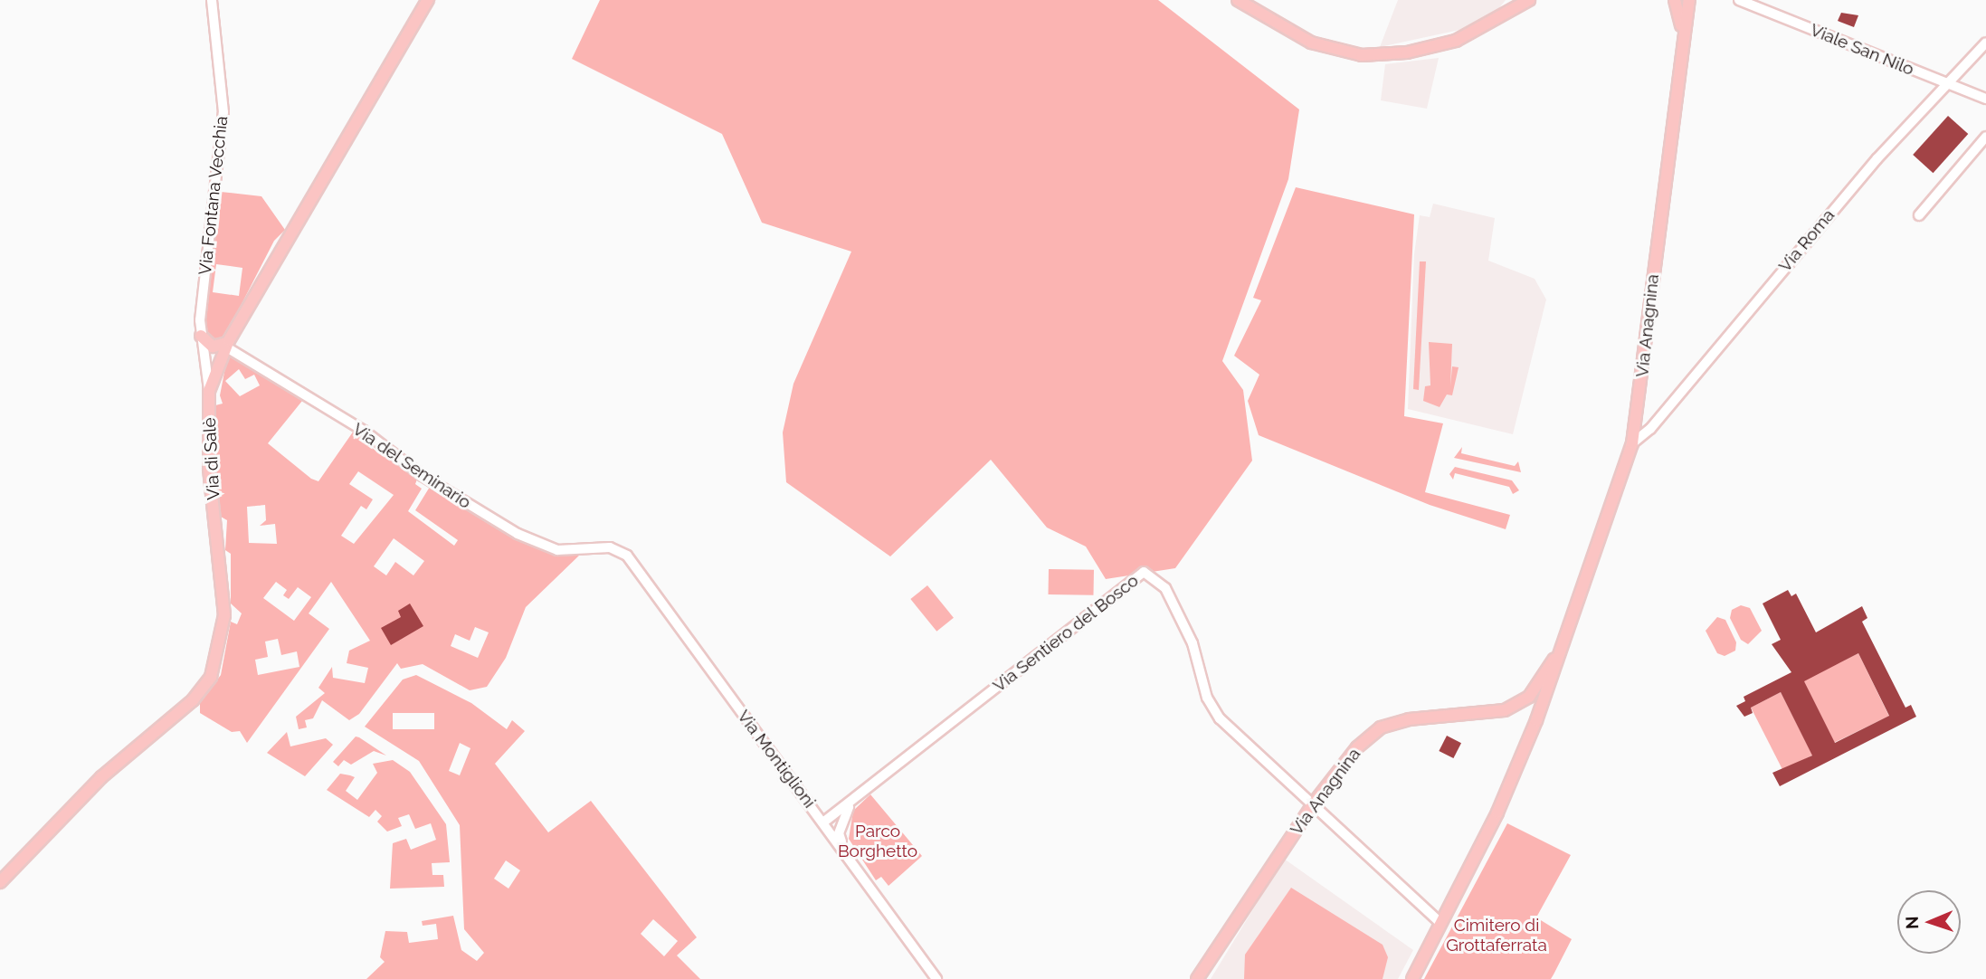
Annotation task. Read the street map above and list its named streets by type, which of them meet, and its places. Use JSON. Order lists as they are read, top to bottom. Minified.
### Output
{"streets":{"main road":["Via Anagnina","Via di Salè"],"street":["Viale San Nilo","Via Fontana Vecchia","Via Roma","Via del Seminario","Via Sentiero del Bosco","Via Montiglioni"]},"crossings":[["Viale San Nilo","Via Roma"],["Via Fontana Vecchia","Via di Salè"],["Via Roma","Via Anagnina"],["Via Anagnina","Via Sentiero del Bosco"],["Via di Salè","Via del Seminario"],["Via del Seminario","Via Montiglioni"],["Via Sentiero del Bosco","Via Montiglioni"]],"parks":["Parco Borghetto","Cimitero di Grottaferrata"],"north":"left"}
